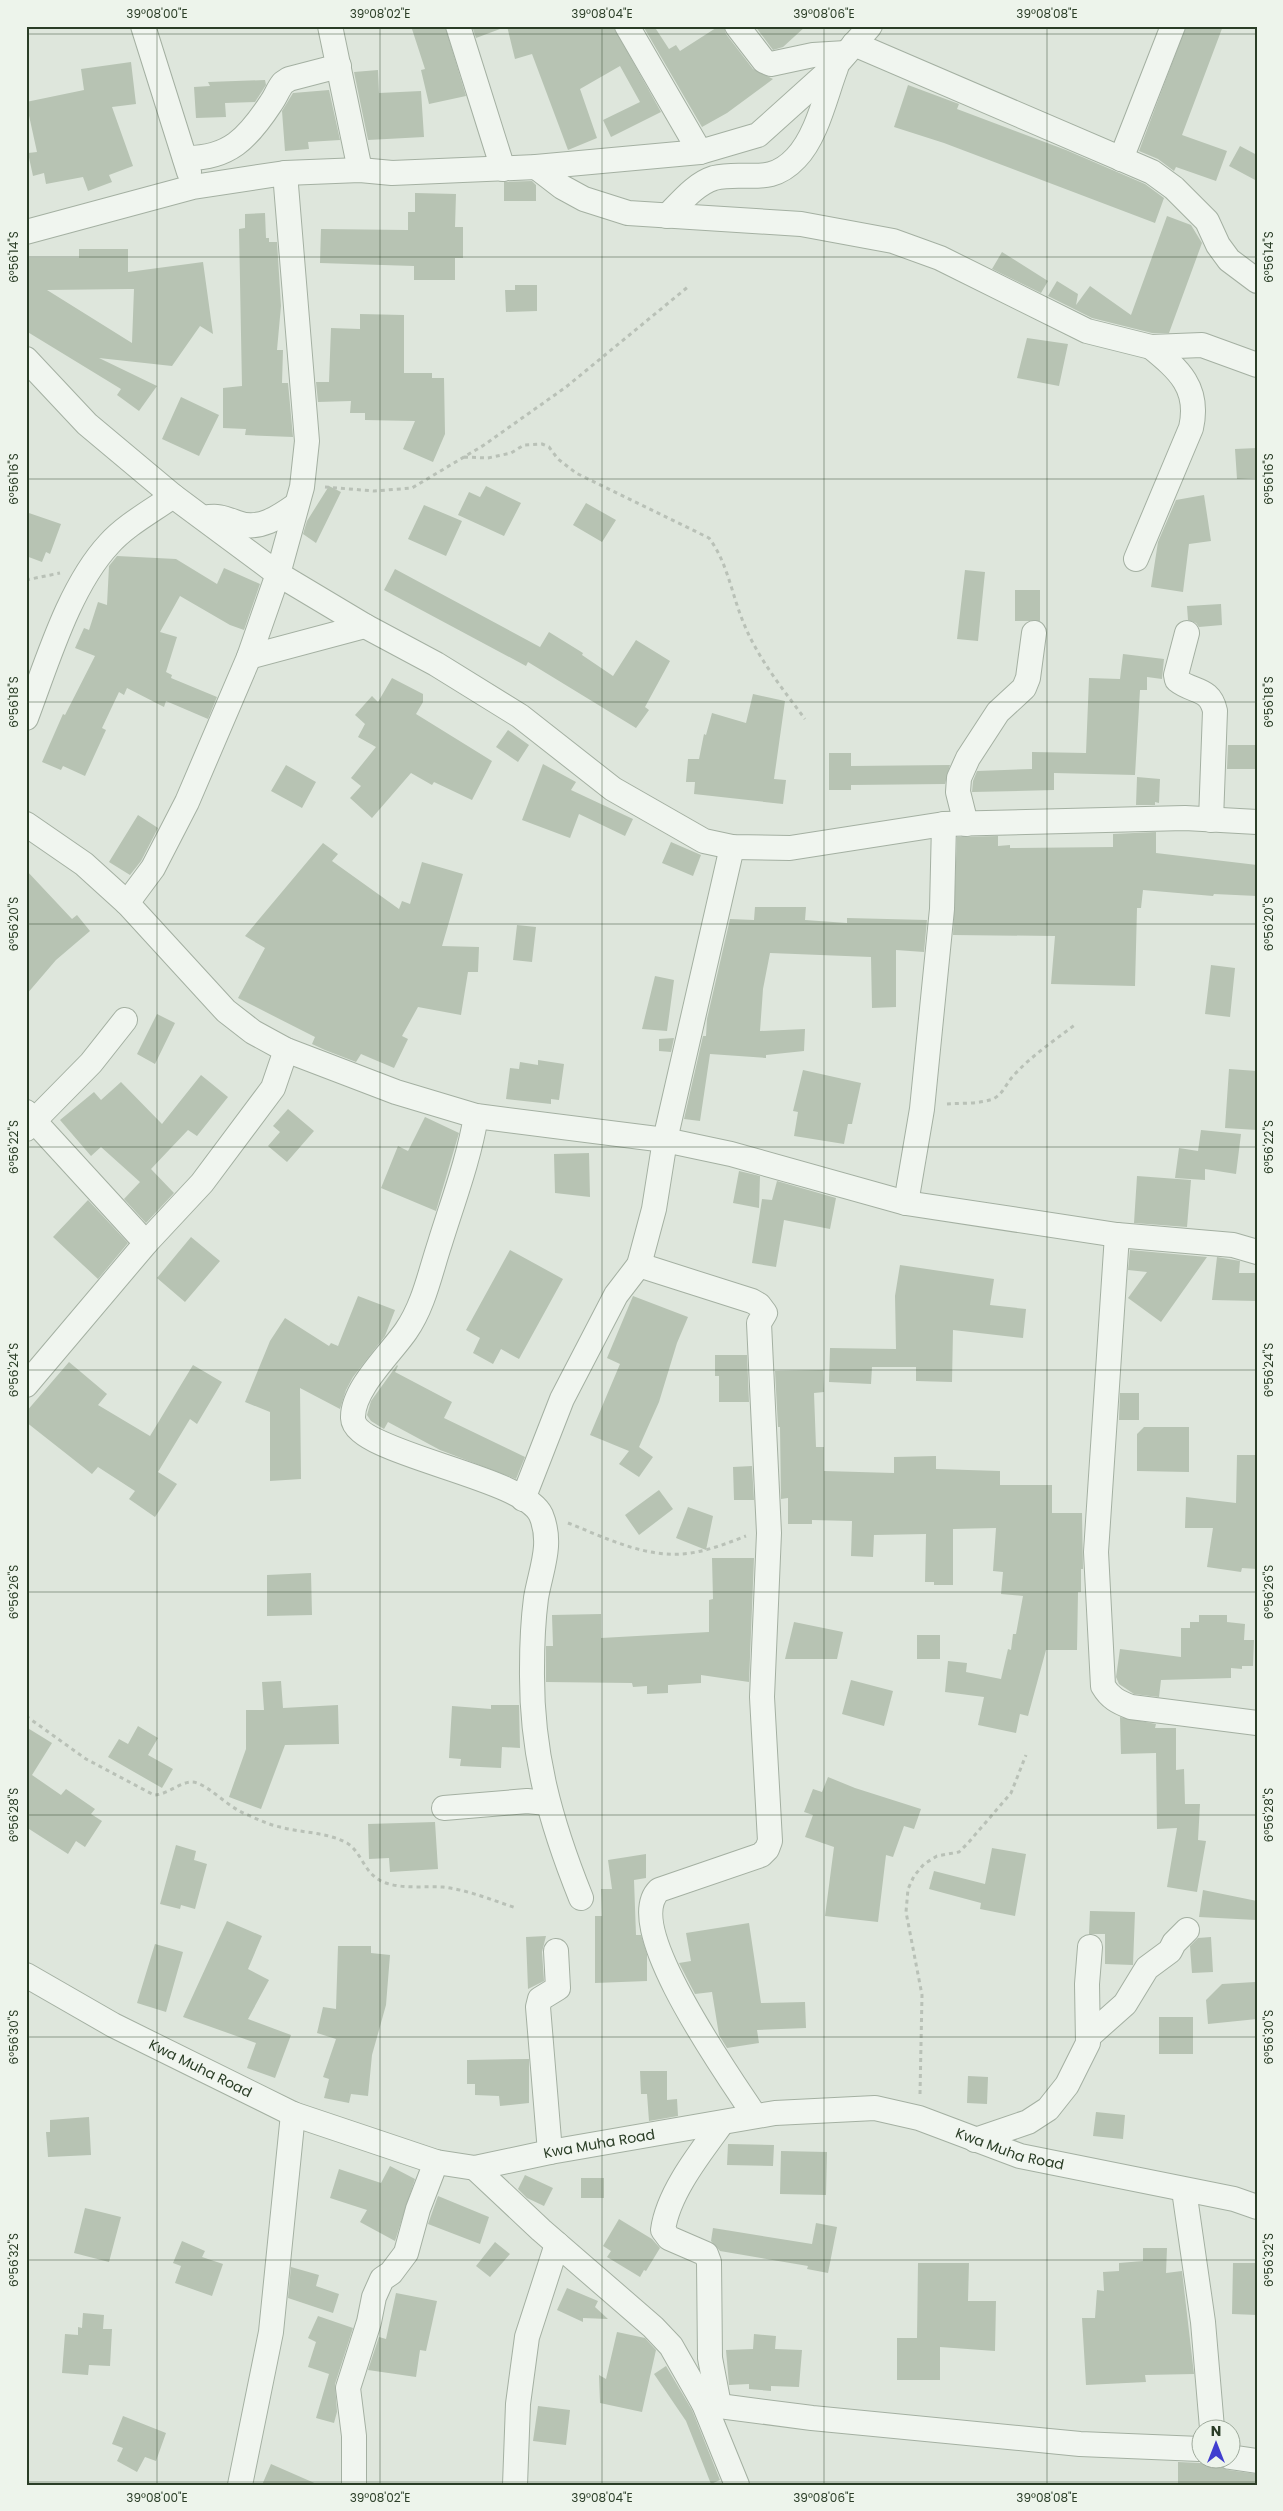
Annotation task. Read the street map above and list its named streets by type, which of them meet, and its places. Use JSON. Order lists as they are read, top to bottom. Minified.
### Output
{"streets":{"street":["Kwa Muha Road"]},"north":"top","coordinates":["39°08'00\"E","39°08'02\"E","39°08'04\"E","39°08'06\"E","39°08'08\"E","6°56'14\"S","6°56'16\"S","6°56'18\"S","6°56'20\"S","6°56'22\"S","6°56'24\"S","6°56'26\"S","6°56'28\"S","6°56'30\"S","6°56'32\"S"]}
